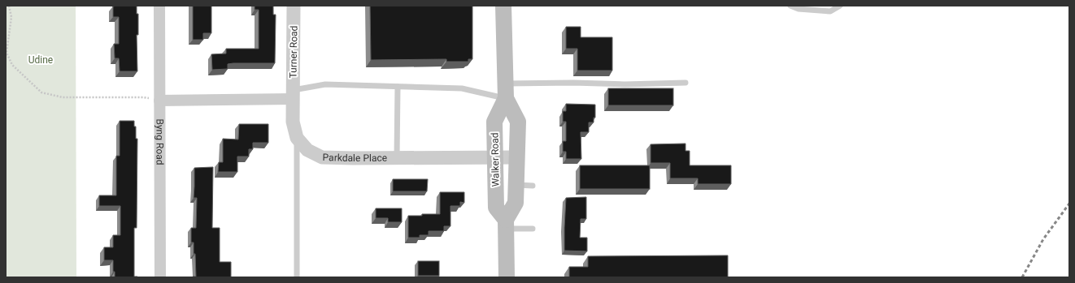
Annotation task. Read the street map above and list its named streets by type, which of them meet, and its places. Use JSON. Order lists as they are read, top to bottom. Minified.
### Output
{"streets":{"main road":["Walker Road"],"street":["Turner Road","Byng Road","Parkdale Place"]},"crossings":[["Turner Road","Parkdale Place"],["Parkdale Place","Walker Road"]],"parks":["Udine"]}
